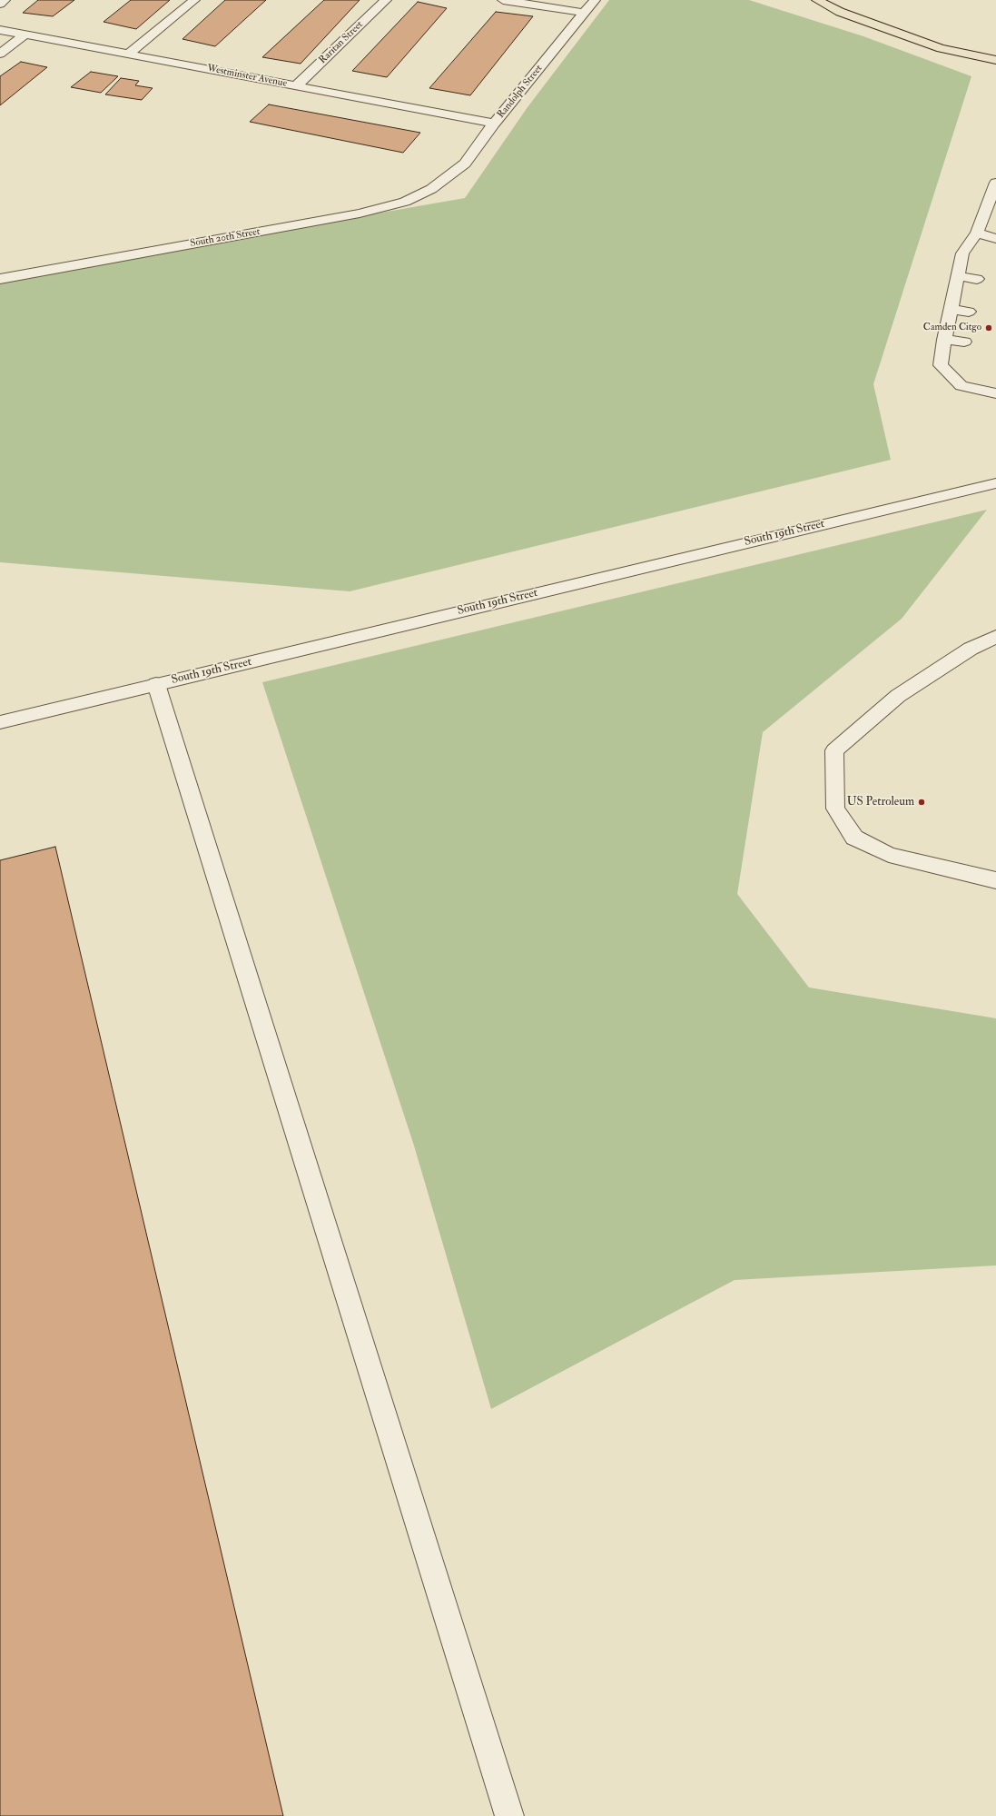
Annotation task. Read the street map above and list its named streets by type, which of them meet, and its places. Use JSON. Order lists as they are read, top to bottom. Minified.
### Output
{"streets":{"street":["Raritan Street","Westminster Avenue","Randolph Street","South 20th Street","South 19th Street"]},"crossings":[["Raritan Street","Westminster Avenue"],["Westminster Avenue","Randolph Street"],["Randolph Street","South 20th Street"]],"places":["Camden Citgo","US Petroleum"]}
